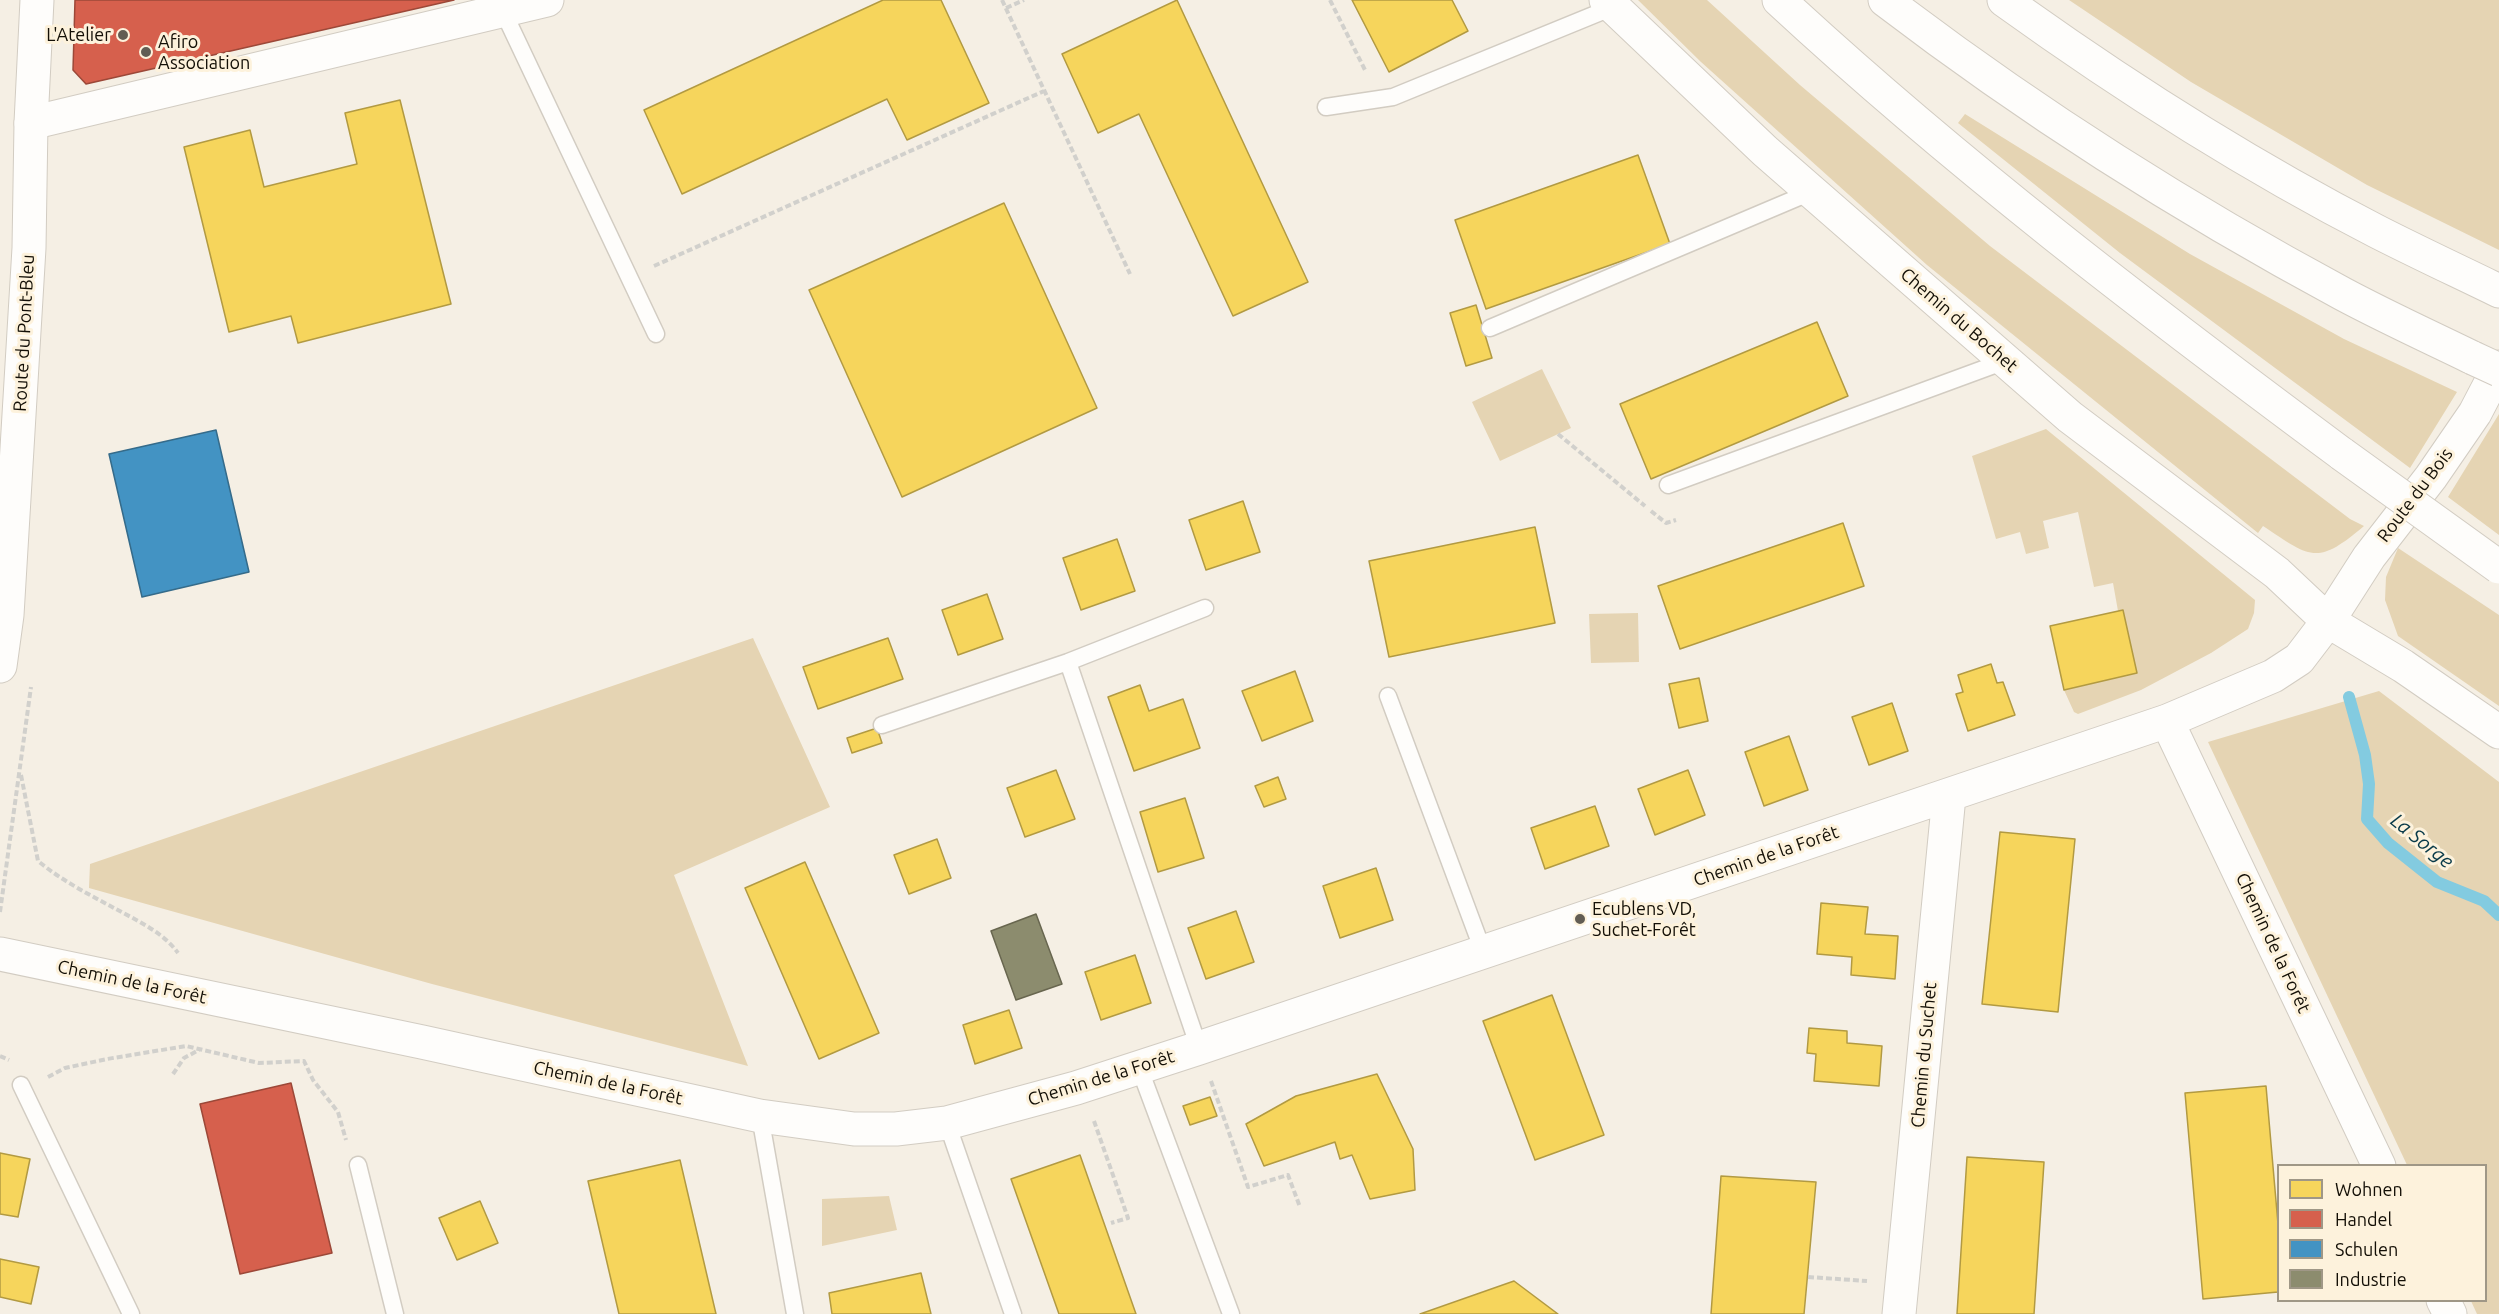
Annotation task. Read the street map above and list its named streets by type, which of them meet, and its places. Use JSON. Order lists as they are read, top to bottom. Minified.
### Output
{"streets":{"main road":["Chemin du Bochet","Route du Pont-Bleu","Route du Bois","Chemin de la Forêt","Chemin du Suchet"]},"crossings":[["Chemin du Bochet","Route du Bois"],["Chemin du Bochet","Chemin de la Forêt"],["Route du Bois","Chemin de la Forêt"],["Chemin de la Forêt","Chemin du Suchet"]],"water":["La Sorge"],"places":["L'Atelier","Afiro Association","Ecublens VD, Suchet-Forêt"],"legend":["Wohnen","Handel","Schulen","Industrie"]}
